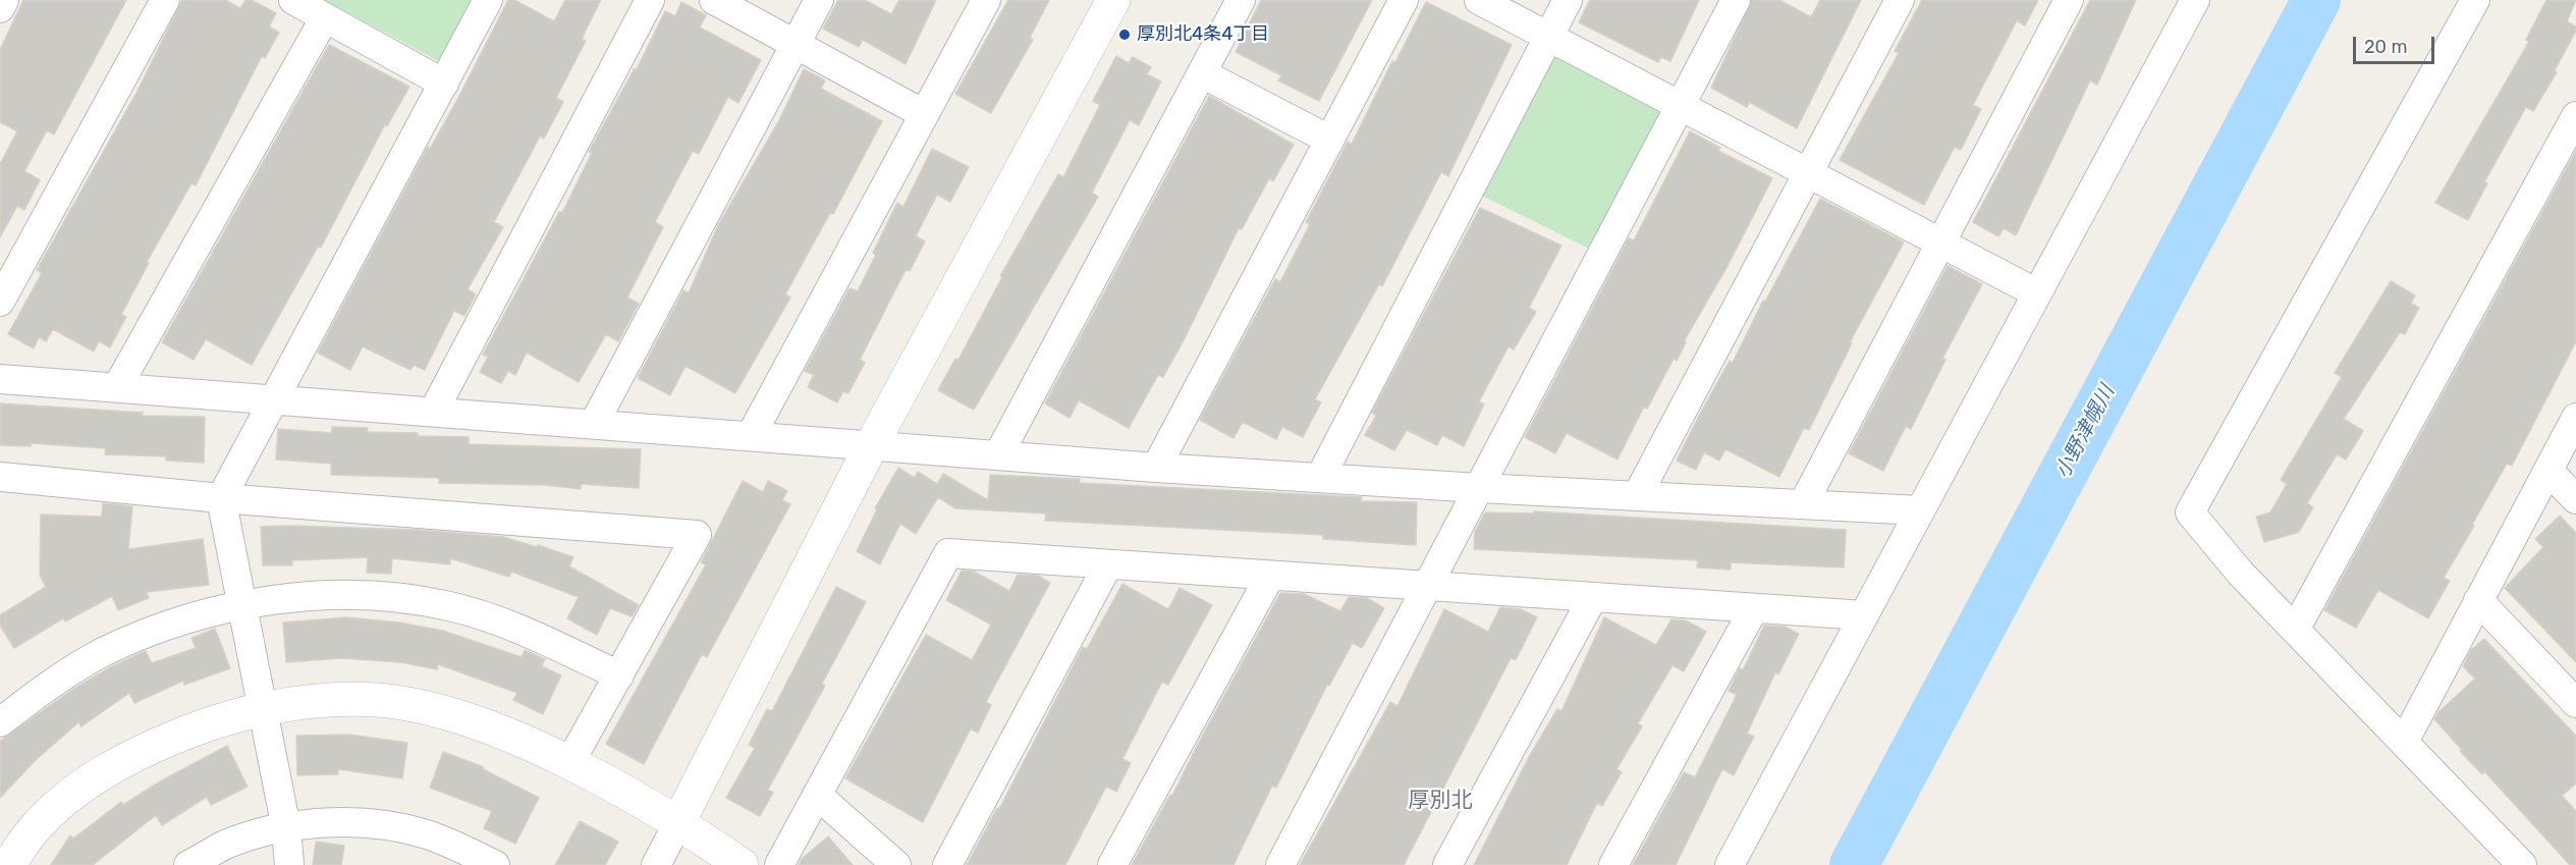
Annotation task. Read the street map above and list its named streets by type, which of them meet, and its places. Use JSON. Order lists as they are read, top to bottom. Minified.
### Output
{"districts":["厚別北"],"water":["小野津幌川"],"places":["厚別北4条4丁目"],"scale_bar":"20 m"}
